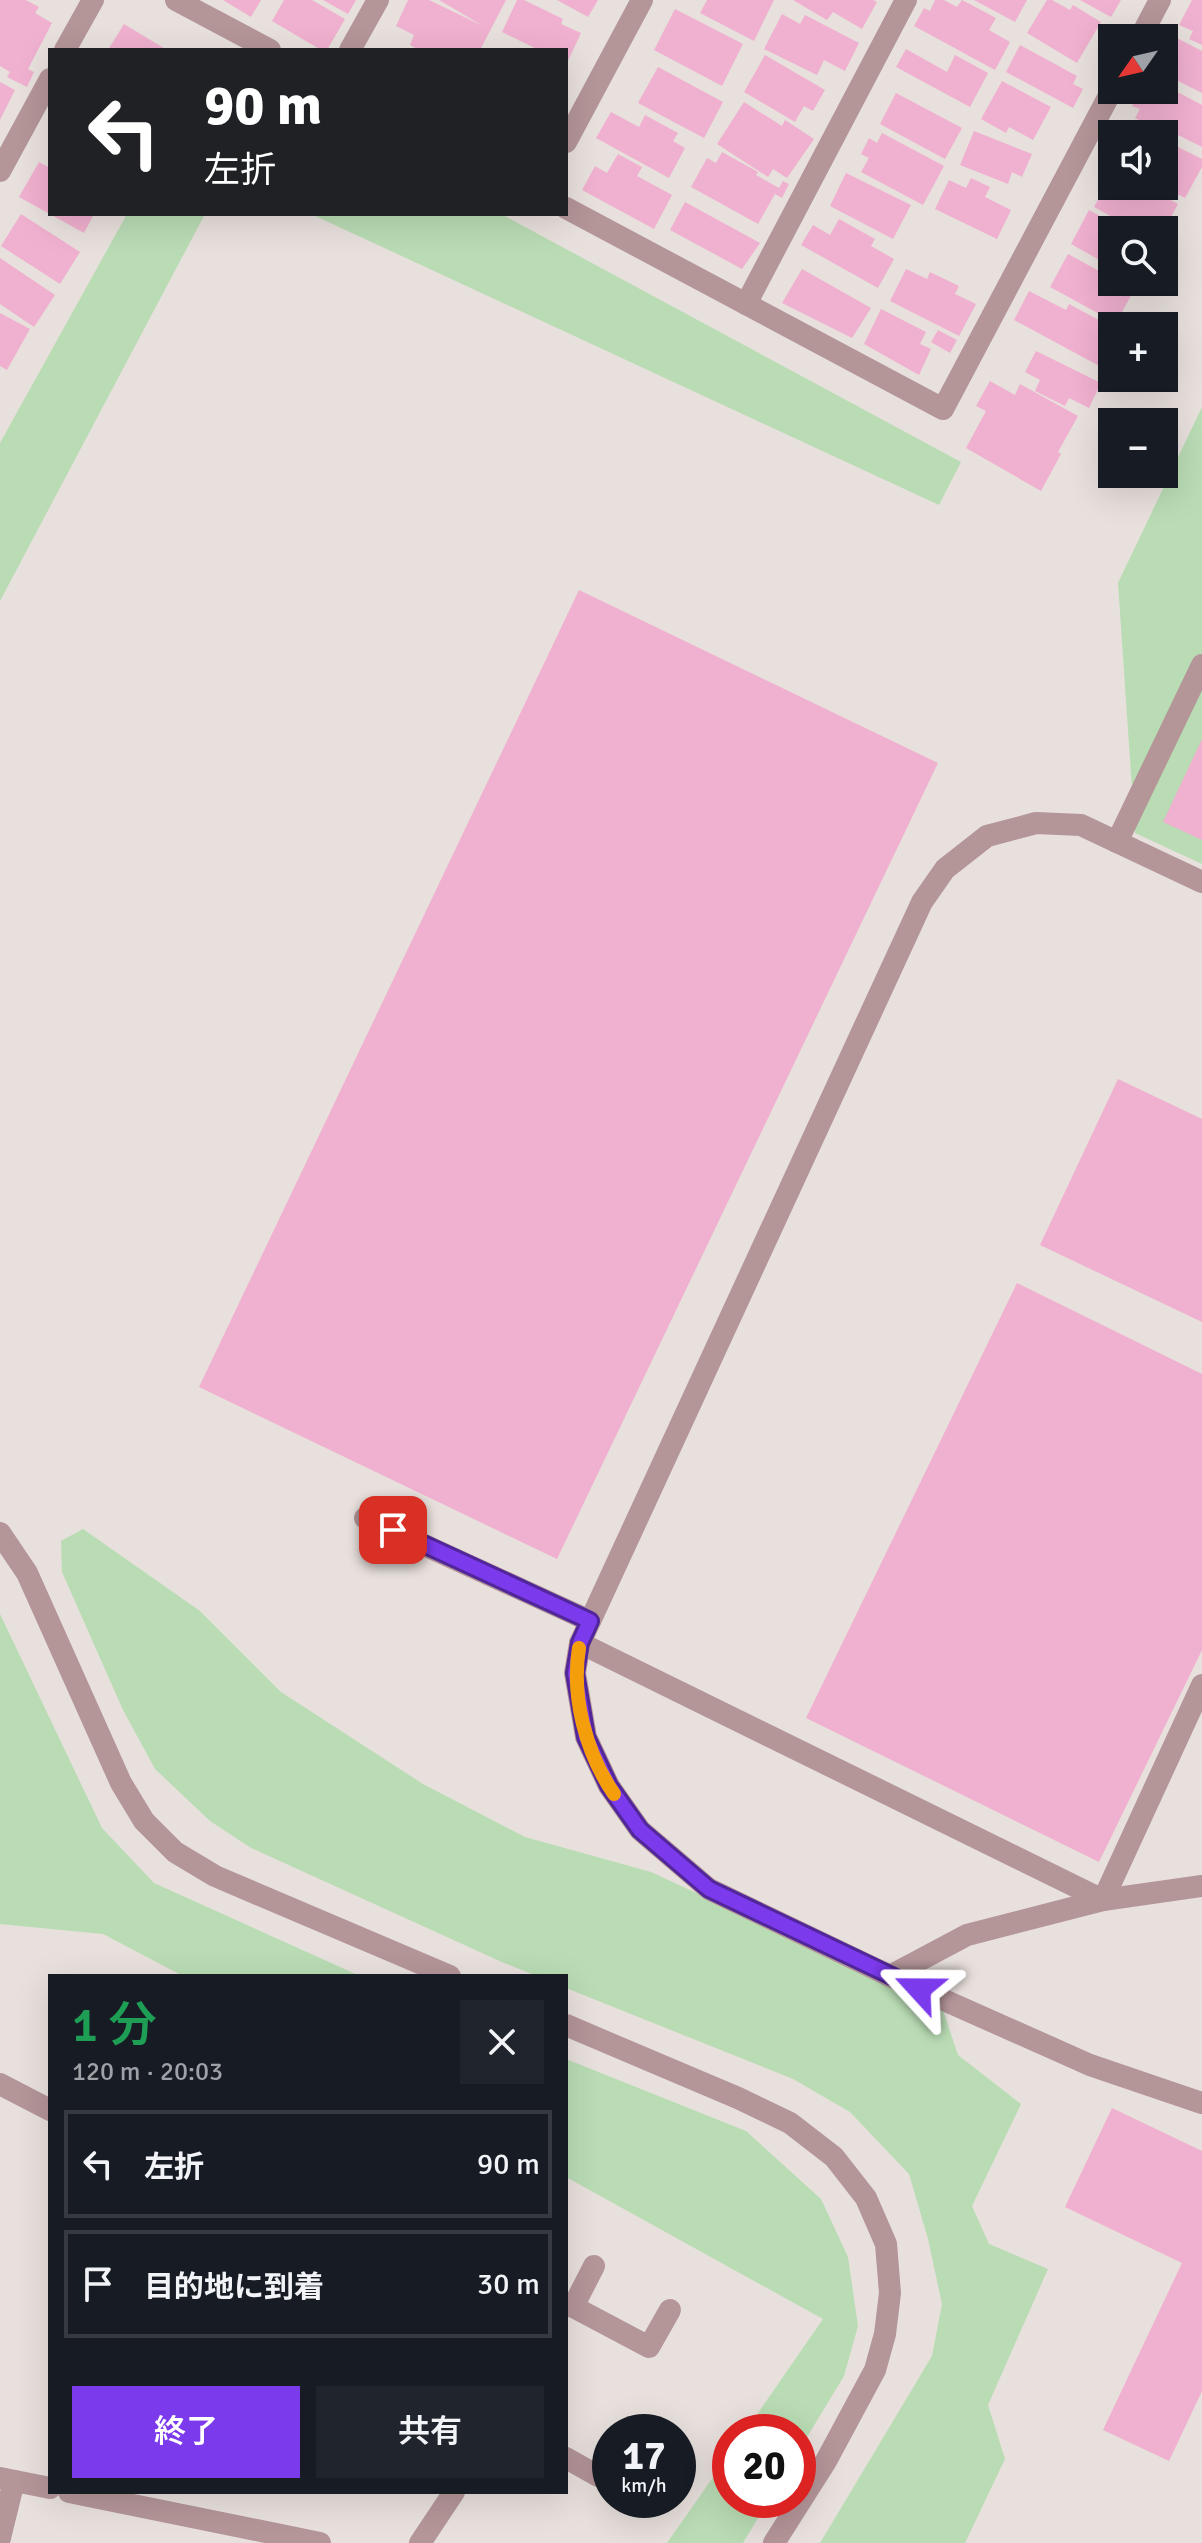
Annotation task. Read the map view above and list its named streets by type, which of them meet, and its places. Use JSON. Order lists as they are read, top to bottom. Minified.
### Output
{"north":"bottom left","page":{"map_buttons":["+","−"],"turn":["90 m","左折"],"heading":["1 分","120 m · 20:03"],"list":[{"name":"左折","value":"90 m"},{"name":"目的地に到着","value":"30 m"}],"buttons":["終了","共有"],"speed":"17 km/h","limit":"20"}}
